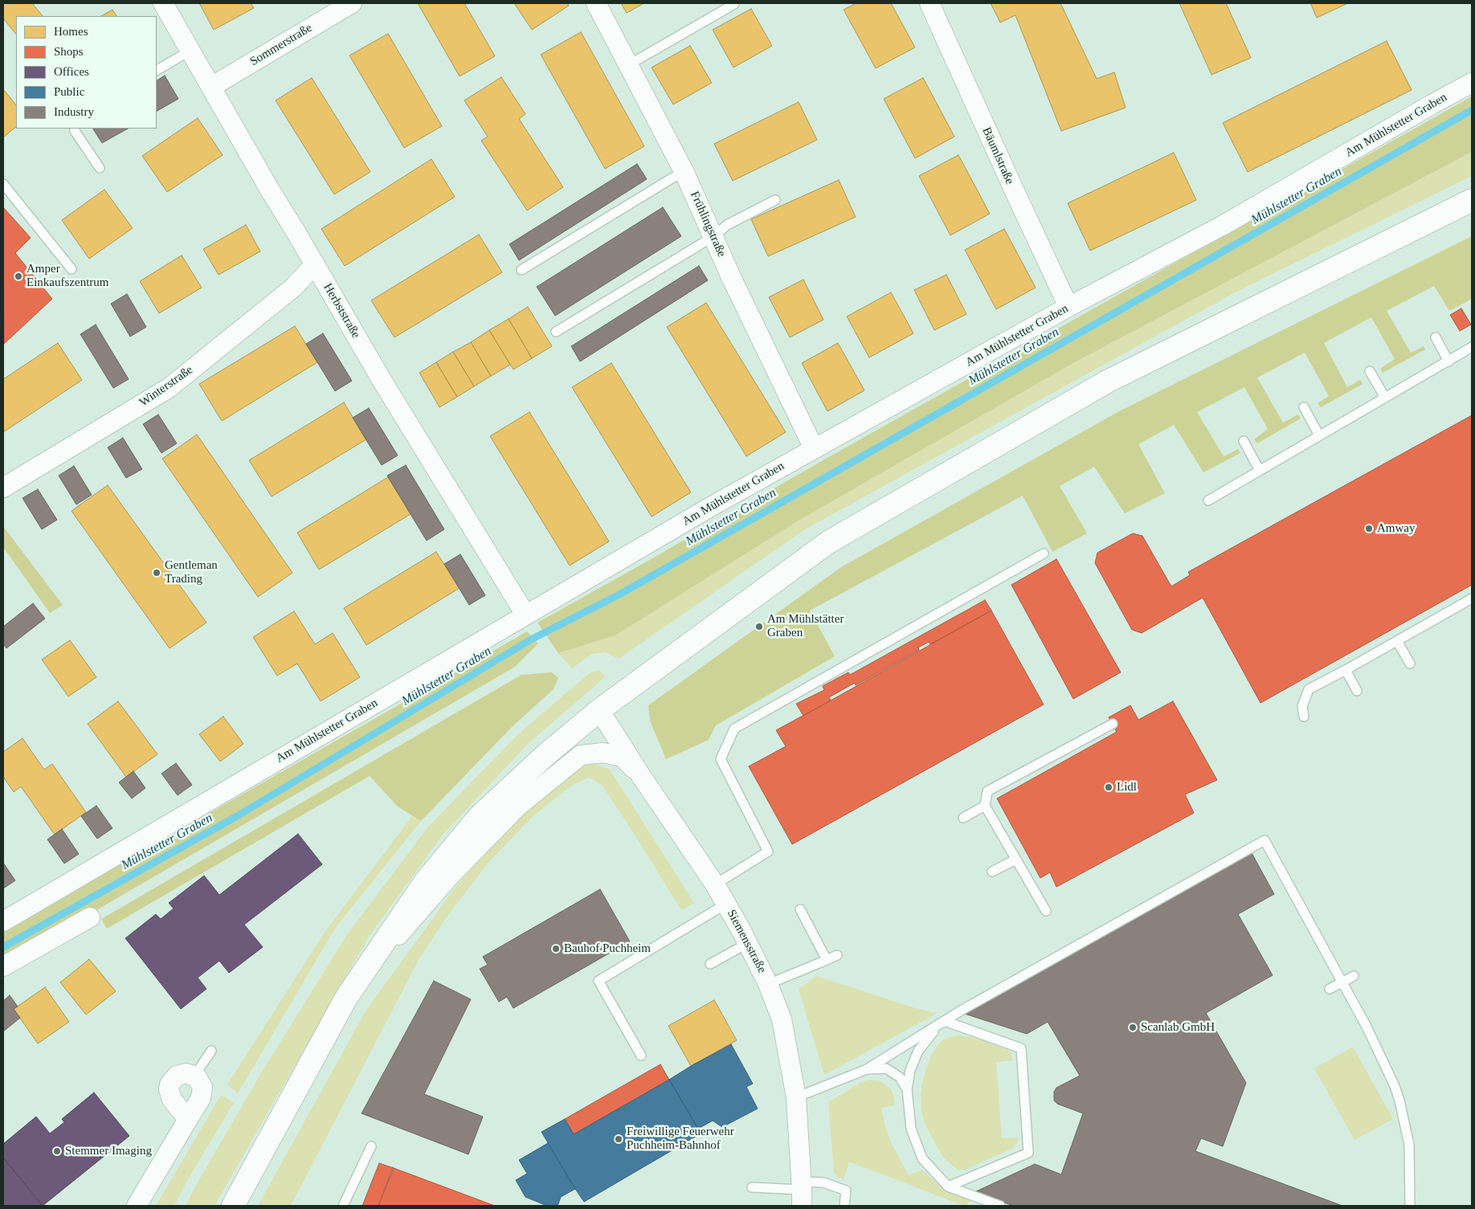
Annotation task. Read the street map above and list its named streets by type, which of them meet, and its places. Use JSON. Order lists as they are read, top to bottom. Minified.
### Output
{"streets":{"street":["Sommerstraße","Am Mühlstetter Graben","Bäumlstraße","Frühlingstraße","Herbststraße","Winterstraße","Siemensstraße"]},"crossings":[["Sommerstraße","Herbststraße"],["Am Mühlstetter Graben","Bäumlstraße"],["Am Mühlstetter Graben","Frühlingstraße"],["Am Mühlstetter Graben","Herbststraße"],["Herbststraße","Winterstraße"]],"water":["Mühlstetter Graben"],"places":["Amper Einkaufszentrum","Amway","Gentleman Trading","Am Mühlstätter Graben","Lidl","Bauhof Puchheim","Scanlab GmbH","Freiwillige Feuerwehr Puchheim-Bahnhof","Stemmer Imaging"],"legend":["Homes","Shops","Offices","Public","Industry"]}
